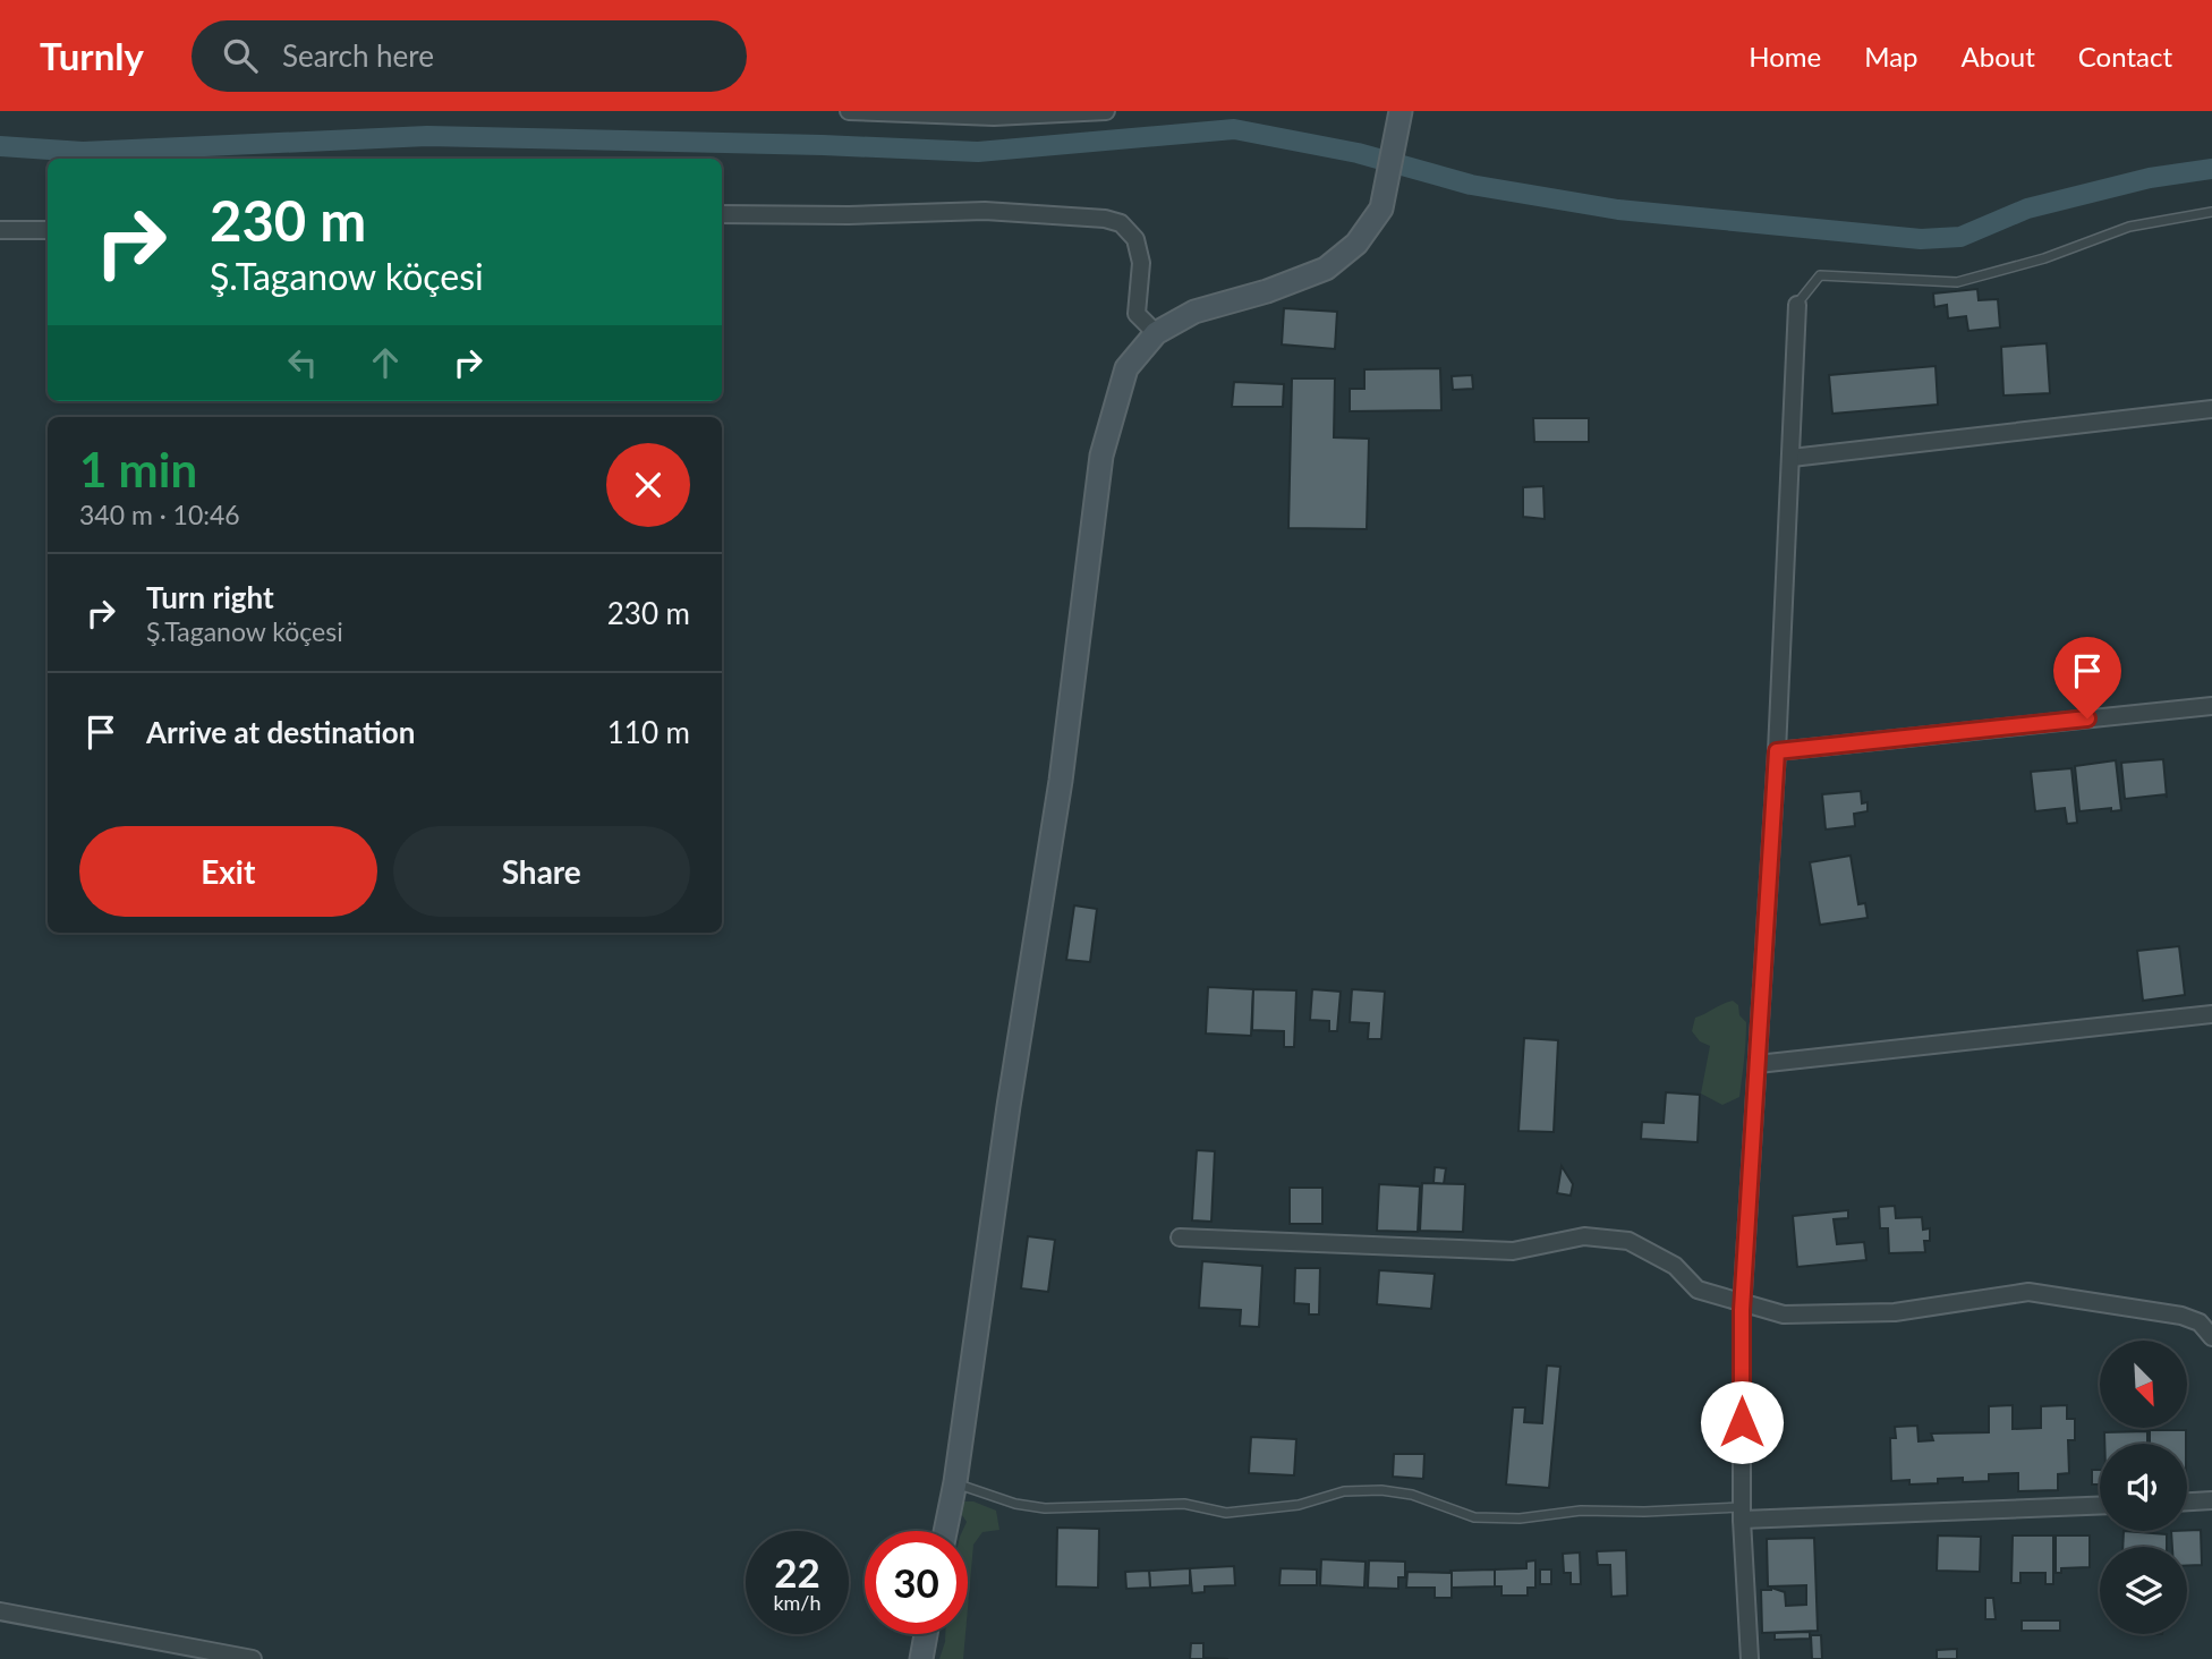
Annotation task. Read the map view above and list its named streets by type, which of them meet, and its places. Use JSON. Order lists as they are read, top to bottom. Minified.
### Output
{"north":"bottom right","page":{"header":"Turnly","search":"Search here","nav":["Home","Map","About","Contact"],"turn":["230 m","Ş.Taganow köçesi"],"heading":["1 min","340 m · 10:46"],"list":[{"name":"Turn right","note":"Ş.Taganow köçesi","value":"230 m"},{"name":"Arrive at destination","value":"110 m"}],"buttons":["Exit","Share"],"speed":"22 km/h","limit":"30"}}
